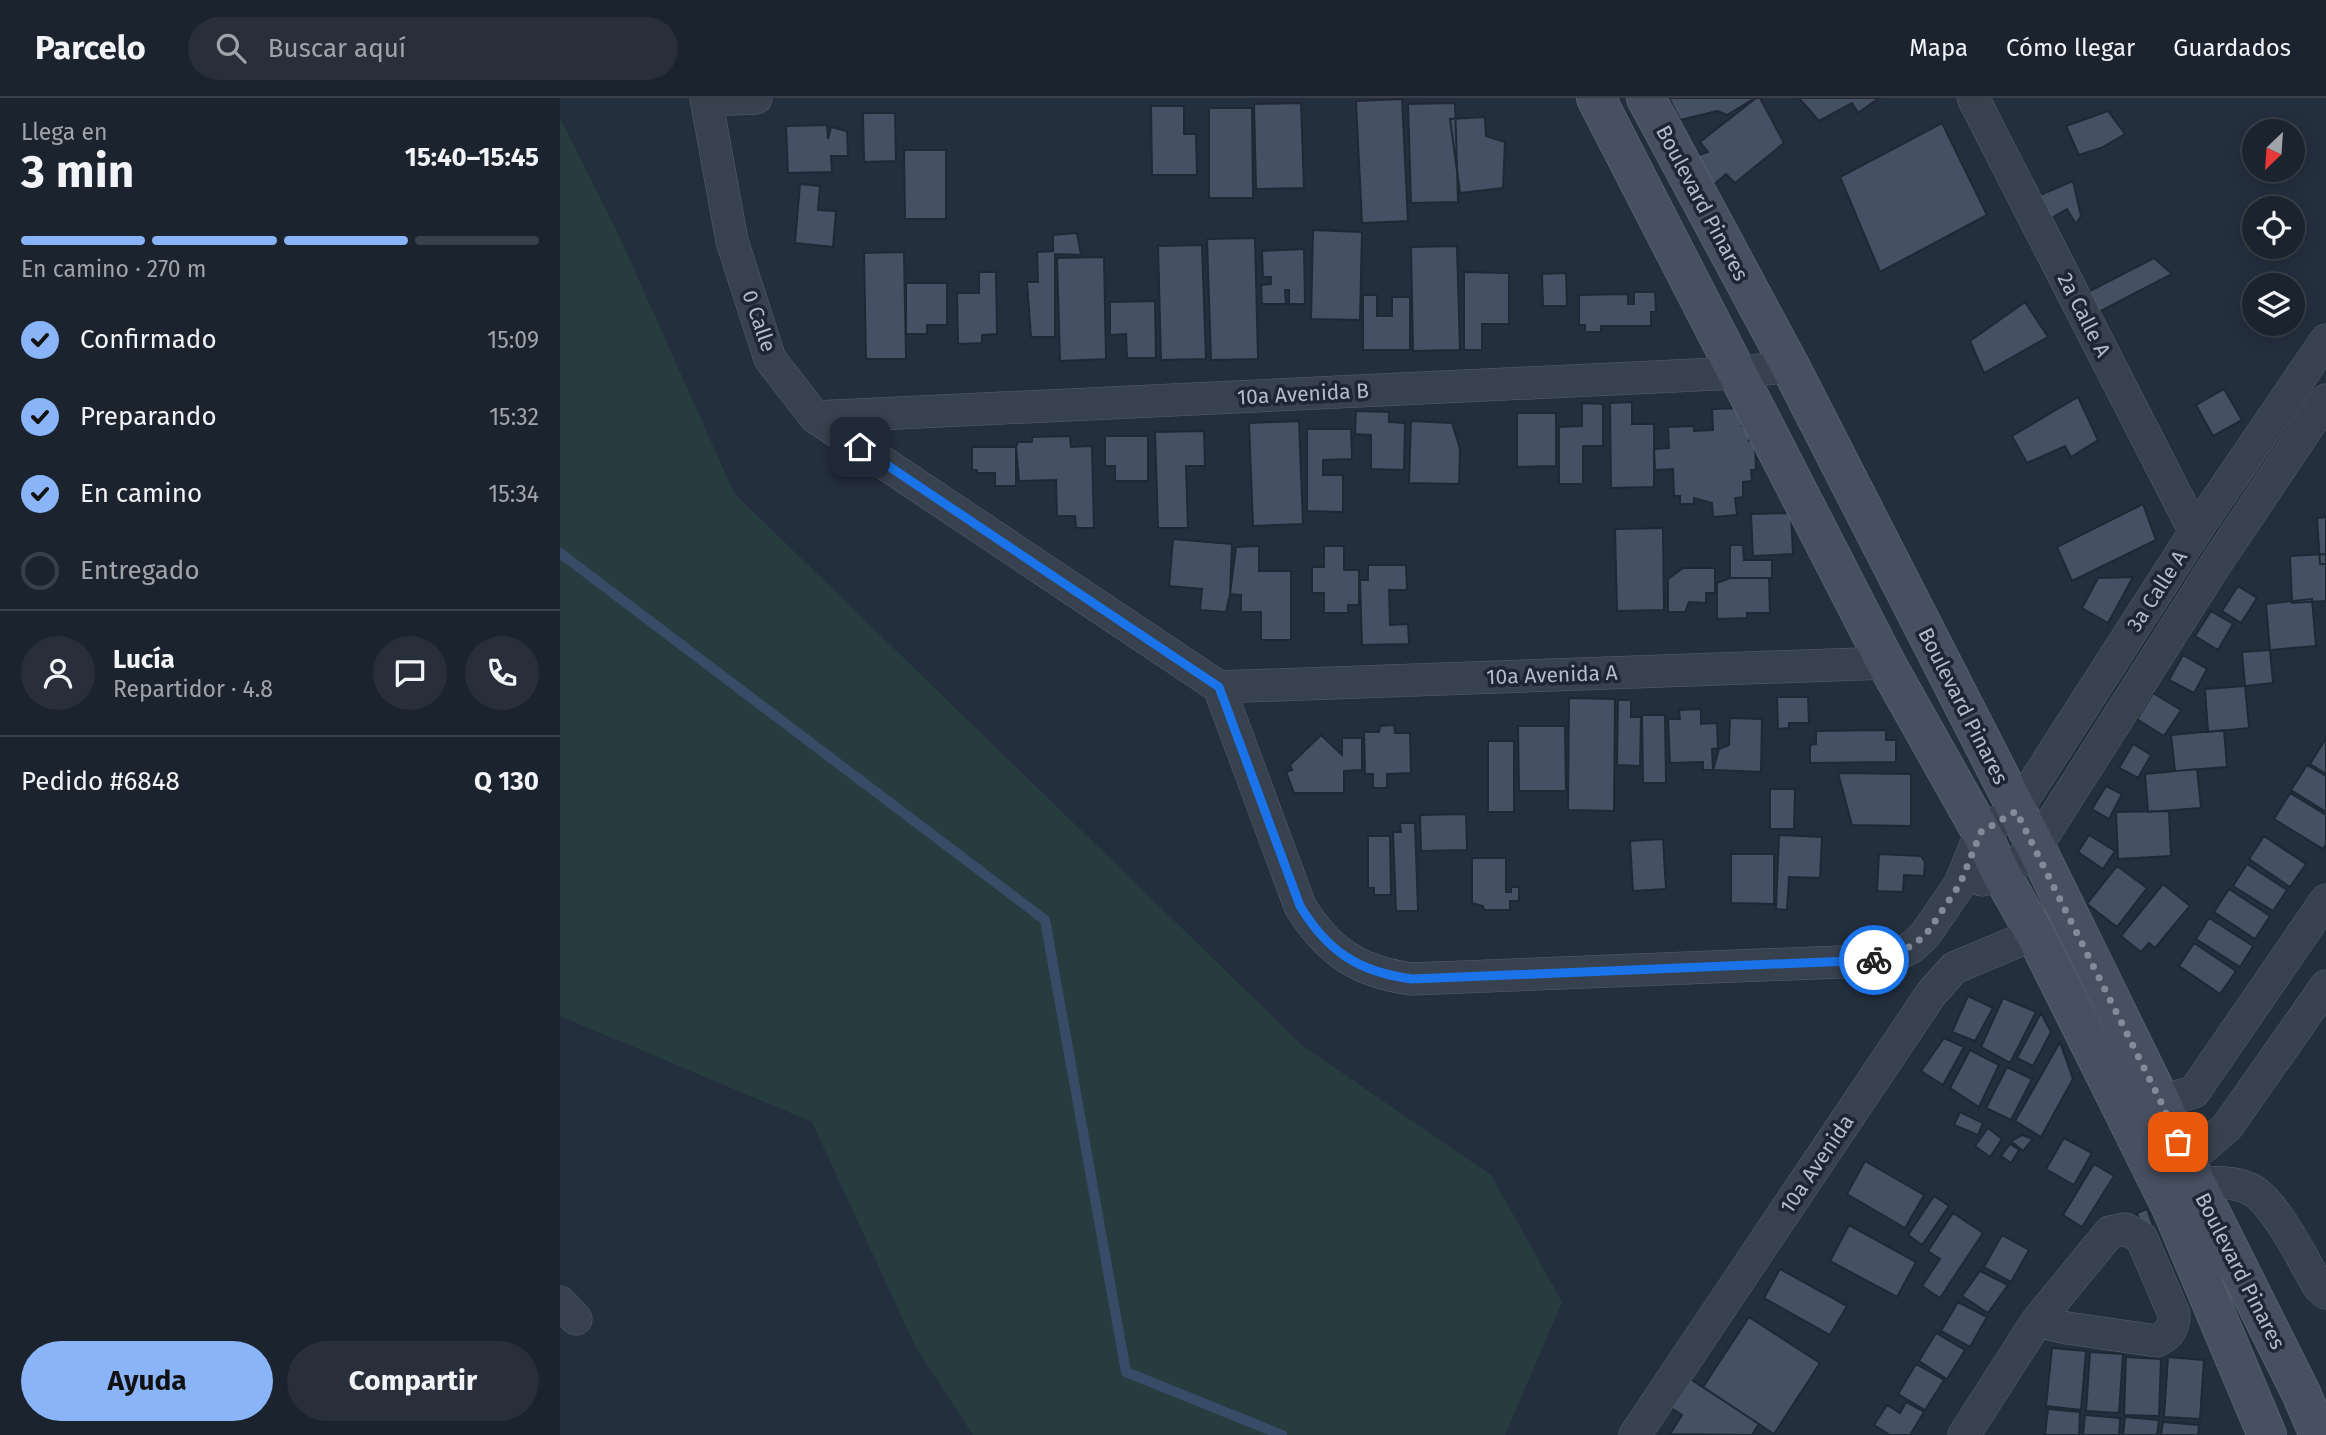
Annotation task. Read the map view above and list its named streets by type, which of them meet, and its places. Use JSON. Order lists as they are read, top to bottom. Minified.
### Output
{"streets":{"street":["Boulevard Pinares","2a Calle A","0 Calle","10a Avenida B","3a Calle A","10a Avenida A","10a Avenida"]},"crossings":[["Boulevard Pinares","10a Avenida B"],["Boulevard Pinares","3a Calle A"],["Boulevard Pinares","10a Avenida A"],["Boulevard Pinares","10a Avenida"],["2a Calle A","3a Calle A"],["0 Calle","10a Avenida B"],["0 Calle","10a Avenida A"]],"north":"bottom left","page":{"header":"Parcelo","search":"Buscar aquí","nav":["Mapa","Cómo llegar","Guardados"],"heading":["3 min","Llega en","15:40–15:45"],"panel":["Lucía","Repartidor · 4.8","Pedido #6848","Q 130"],"bar":"En camino · 270 m","list":[["Confirmado","15:09"],["Preparando","15:32"],["En camino","15:34"],"Entregado"],"buttons":["Ayuda","Compartir"]}}
